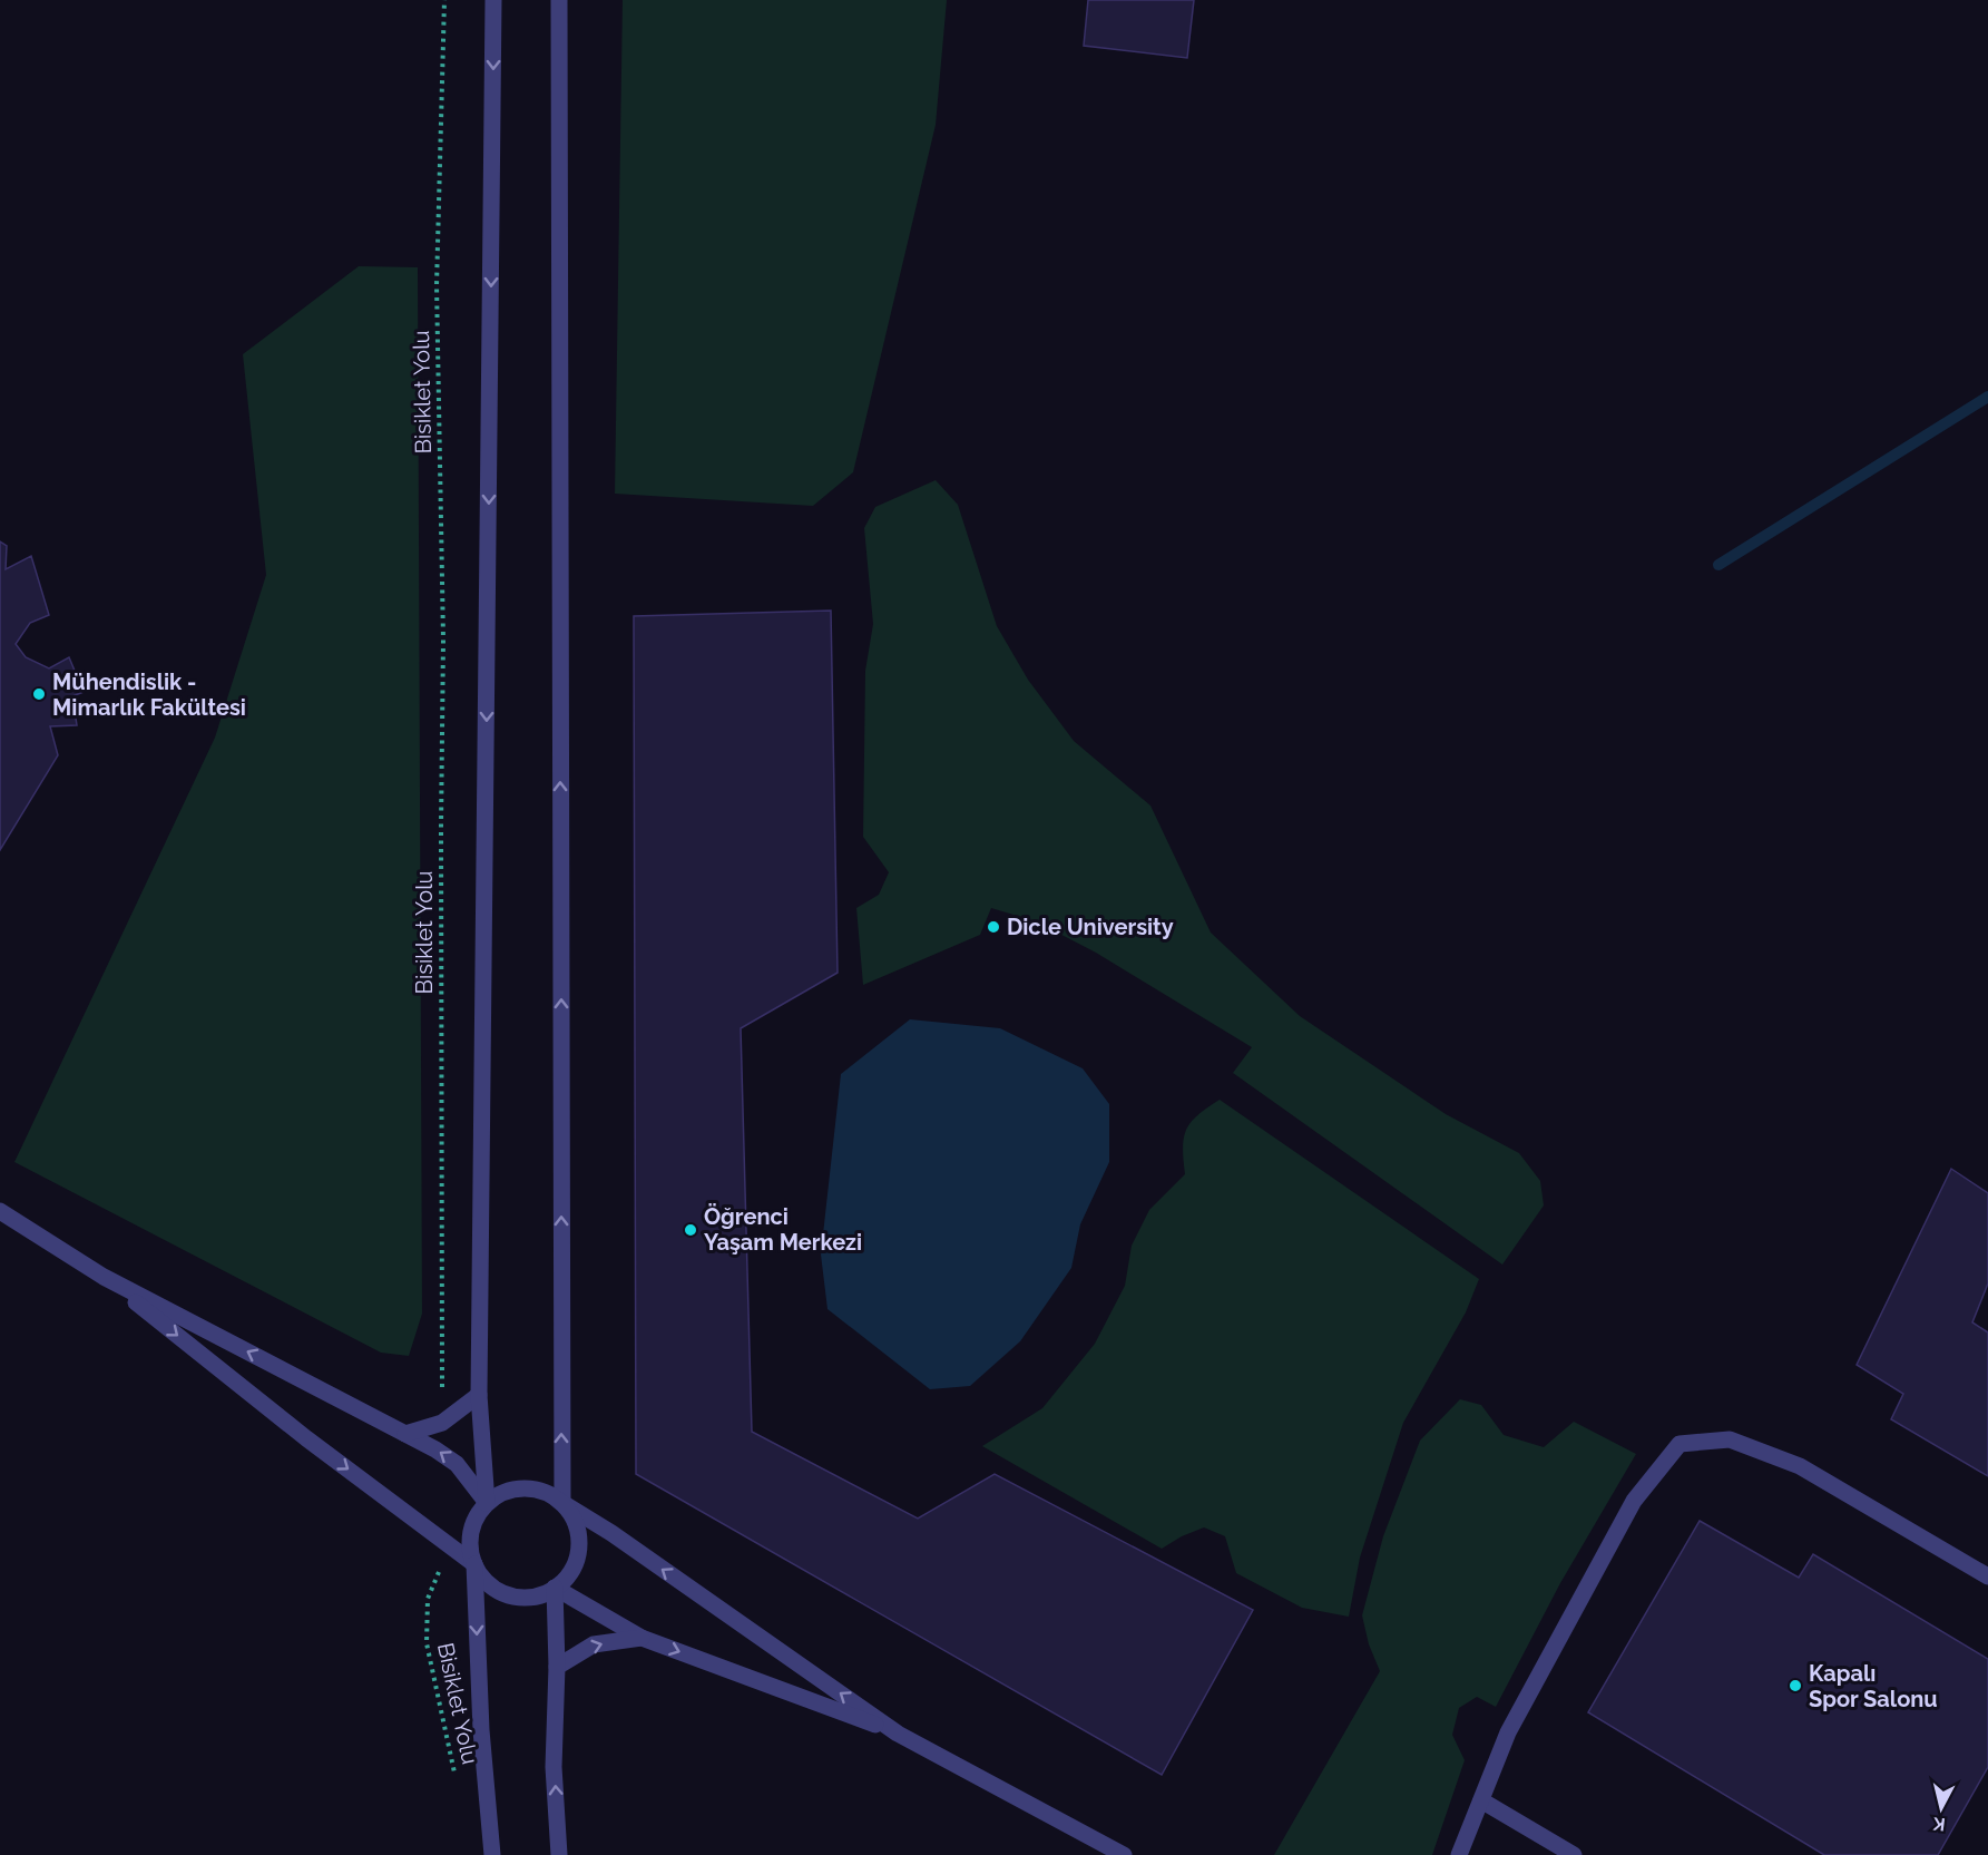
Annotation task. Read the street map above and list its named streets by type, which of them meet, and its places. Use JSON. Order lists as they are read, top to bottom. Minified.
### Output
{"streets":{"path":["Bisiklet Yolu"]},"places":["Mühendislik - Mimarlık Fakültesi","Dicle University","Öğrenci Yaşam Merkezi","Kapalı Spor Salonu"],"north":"bottom"}
